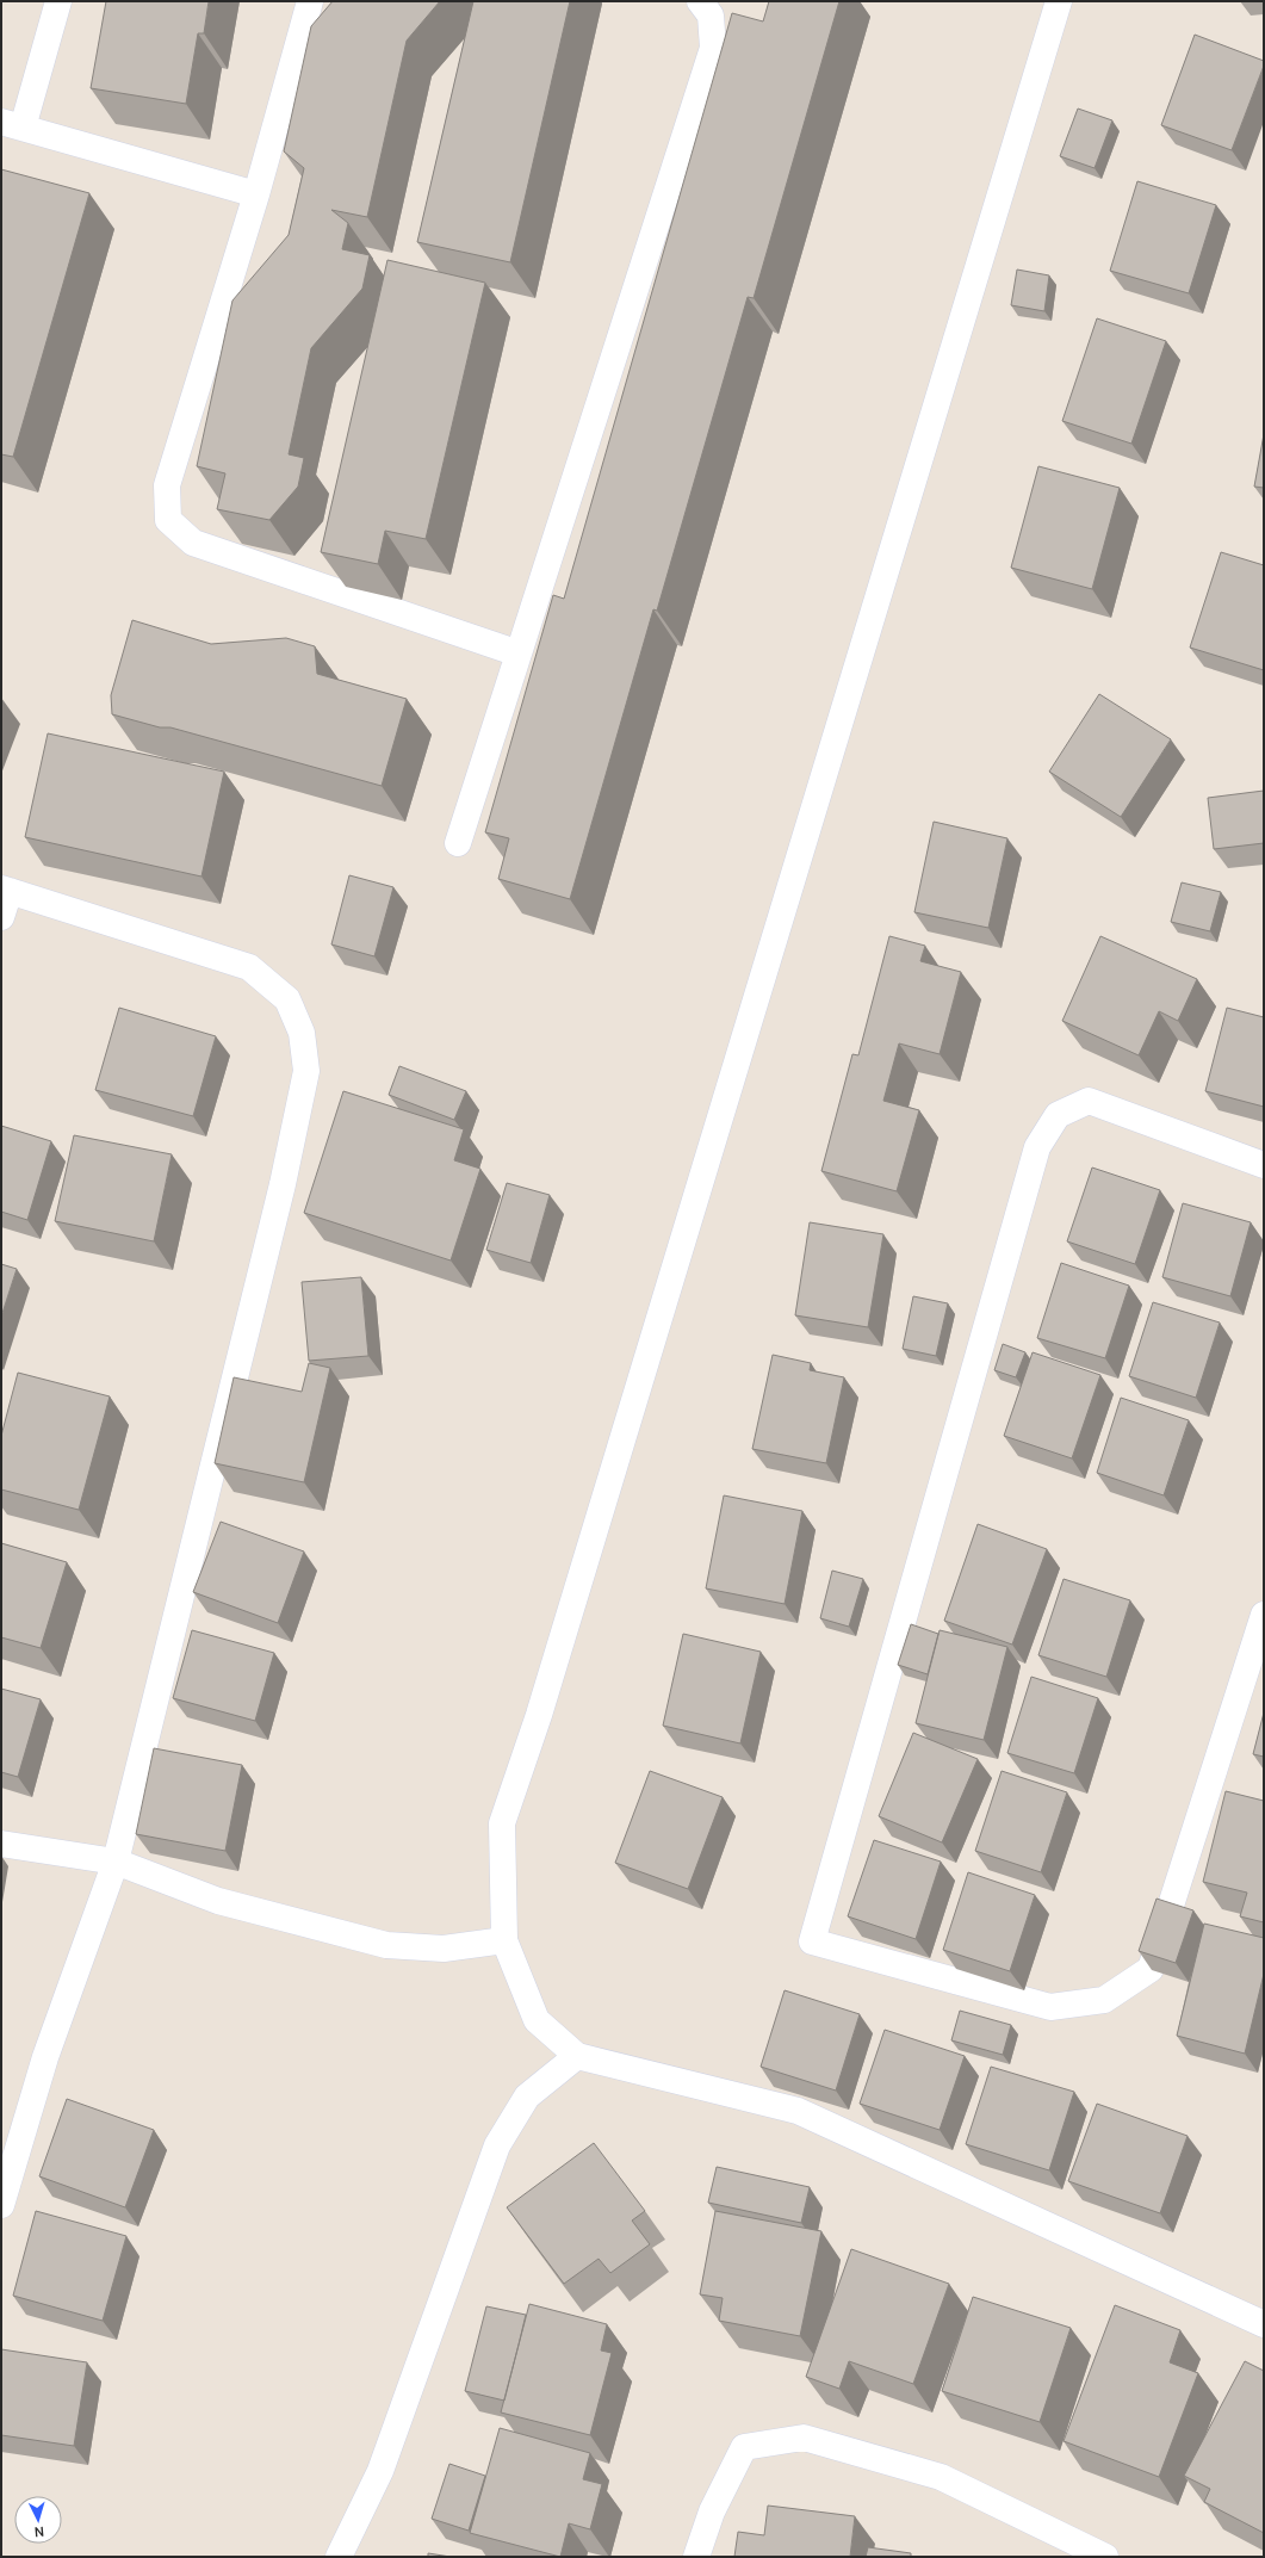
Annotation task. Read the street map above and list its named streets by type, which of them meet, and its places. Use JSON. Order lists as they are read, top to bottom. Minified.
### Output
{"north":"bottom"}
